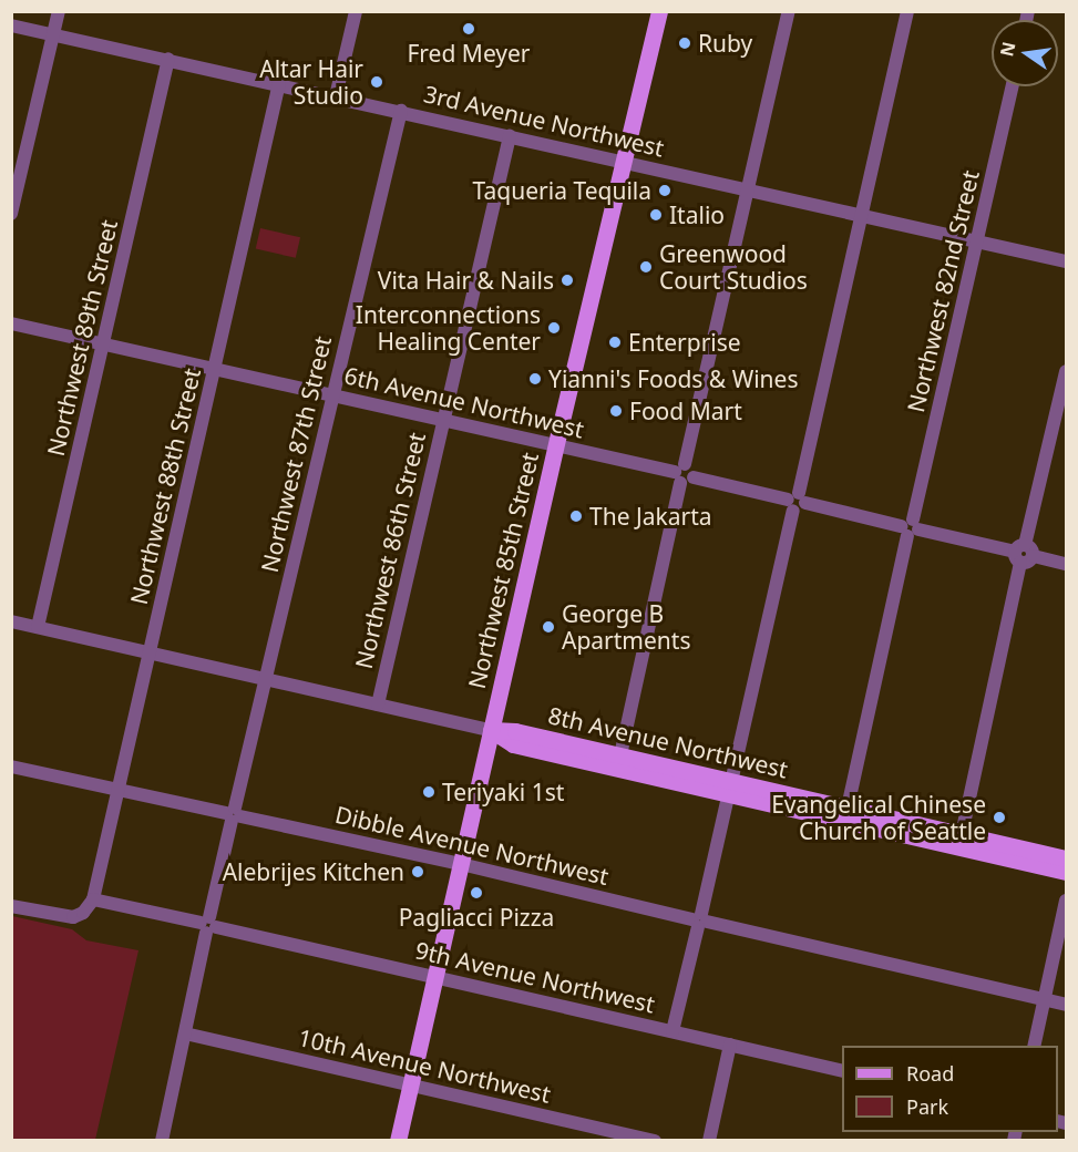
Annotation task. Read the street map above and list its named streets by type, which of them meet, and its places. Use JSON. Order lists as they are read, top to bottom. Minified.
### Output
{"streets":{"main road":["Northwest 85th Street","8th Avenue Northwest"],"street":["3rd Avenue Northwest","Northwest 82nd Street","Northwest 89th Street","6th Avenue Northwest","Northwest 87th Street","Northwest 88th Street","Northwest 86th Street","Dibble Avenue Northwest","9th Avenue Northwest","10th Avenue Northwest"]},"crossings":[["3rd Avenue Northwest","Northwest 82nd Street"],["3rd Avenue Northwest","Northwest 89th Street"],["3rd Avenue Northwest","Northwest 87th Street"],["3rd Avenue Northwest","Northwest 88th Street"],["3rd Avenue Northwest","Northwest 86th Street"],["3rd Avenue Northwest","Northwest 85th Street"],["Northwest 82nd Street","8th Avenue Northwest"],["Northwest 89th Street","6th Avenue Northwest"],["Northwest 89th Street","8th Avenue Northwest"],["6th Avenue Northwest","Northwest 87th Street"],["6th Avenue Northwest","Northwest 88th Street"],["6th Avenue Northwest","Northwest 86th Street"],["6th Avenue Northwest","Northwest 85th Street"],["Northwest 87th Street","8th Avenue Northwest"],["Northwest 87th Street","Dibble Avenue Northwest"],["Northwest 87th Street","9th Avenue Northwest"],["Northwest 87th Street","10th Avenue Northwest"],["Northwest 88th Street","8th Avenue Northwest"],["Northwest 88th Street","Dibble Avenue Northwest"],["Northwest 88th Street","9th Avenue Northwest"],["Northwest 86th Street","8th Avenue Northwest"],["Northwest 85th Street","8th Avenue Northwest"],["Northwest 85th Street","Dibble Avenue Northwest"],["Northwest 85th Street","9th Avenue Northwest"],["Northwest 85th Street","10th Avenue Northwest"]],"places":["Fred Meyer","Ruby","Altar Hair Studio","Taqueria Tequila","Italio","Greenwood Court Studios","Vita Hair & Nails","Interconnections Healing Center","Enterprise","Yianni's Foods & Wines","Food Mart","The Jakarta","George B Apartments","Teriyaki 1st","Evangelical Chinese Church of Seattle","Alebrijes Kitchen","Pagliacci Pizza"],"legend":["Road","Park"],"north":"left"}
